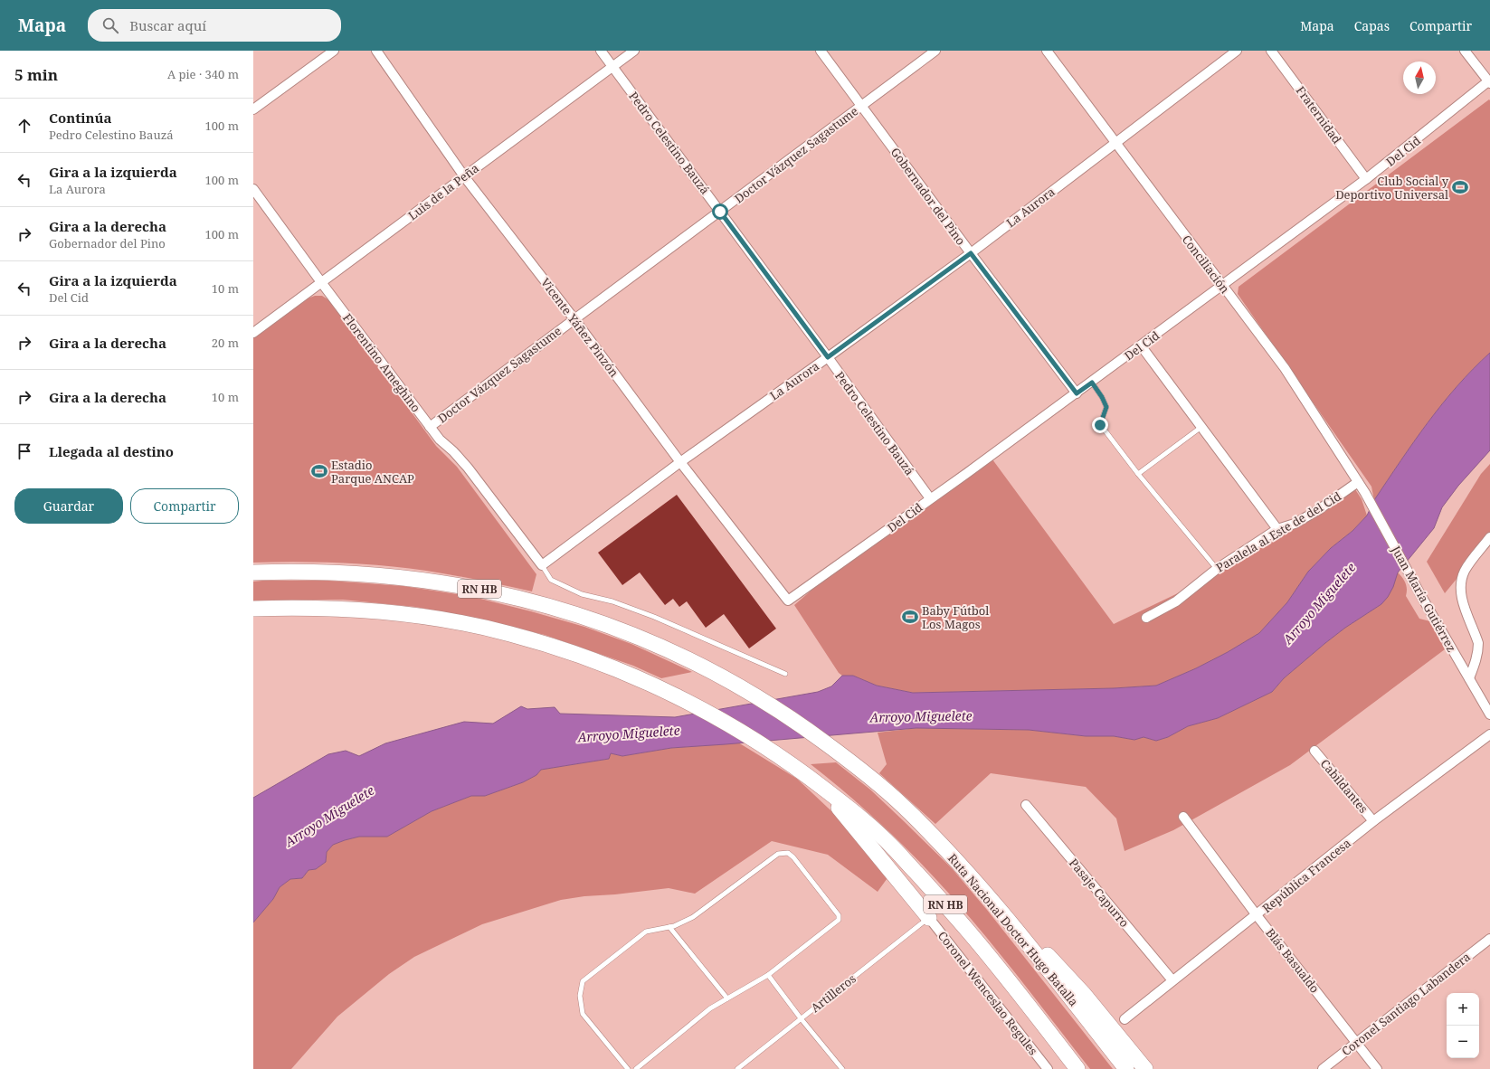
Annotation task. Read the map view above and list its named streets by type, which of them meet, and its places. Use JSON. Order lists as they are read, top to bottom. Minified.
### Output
{"streets":{"highway":["RN HB","Ruta Nacional Doctor Hugo Batalla"],"street":["Fraternidad","Pedro Celestino Bauzá","Del Cid","Doctor Vázquez Sagastume","Luis de la Peña","Gobernador del Pino","La Aurora","Conciliación","Vicente Yáñez Pinzón","Florentino Ameghino","Paralela al Este de del Cid","Juan María Gutiérrez","Cabildantes","República Francesa","Pasaje Capurro","Blás Basualdo","Coronel Wenceslao Regules","Coronel Santiago Labandera"],"lane":["Artilleros"]},"crossings":[["Fraternidad","Del Cid"],["Pedro Celestino Bauzá","Del Cid"],["Pedro Celestino Bauzá","Doctor Vázquez Sagastume"],["Pedro Celestino Bauzá","Luis de la Peña"],["Pedro Celestino Bauzá","La Aurora"],["Del Cid","Gobernador del Pino"],["Del Cid","Conciliación"],["Del Cid","Vicente Yáñez Pinzón"],["Doctor Vázquez Sagastume","Gobernador del Pino"],["Doctor Vázquez Sagastume","Vicente Yáñez Pinzón"],["Doctor Vázquez Sagastume","Florentino Ameghino"],["Luis de la Peña","Vicente Yáñez Pinzón"],["Luis de la Peña","Florentino Ameghino"],["Gobernador del Pino","La Aurora"],["La Aurora","Conciliación"],["La Aurora","Vicente Yáñez Pinzón"],["La Aurora","Florentino Ameghino"],["Conciliación","Paralela al Este de del Cid"],["Conciliación","Juan María Gutiérrez"],["Paralela al Este de del Cid","Juan María Gutiérrez"],["Cabildantes","República Francesa"],["República Francesa","Pasaje Capurro"],["República Francesa","Blás Basualdo"],["Blás Basualdo","Coronel Santiago Labandera"],["Artilleros","Coronel Wenceslao Regules"]],"water":["Arroyo Miguelete"],"places":{"sports":["Club Social y Deportivo Universal","Estadio Parque ANCAP","Baby Fútbol Los Magos"]},"north":"top","page":{"header":"Mapa","search":"Buscar aquí","nav":["Mapa","Capas","Compartir"],"heading":["5 min","A pie · 340 m"],"list":[["Continúa","Pedro Celestino Bauzá","100 m"],["Gira a la izquierda","La Aurora","100 m"],["Gira a la derecha","Gobernador del Pino","100 m"],["Gira a la izquierda","Del Cid","10 m"],["Gira a la derecha","20 m"],["Gira a la derecha","10 m"],"Llegada al destino"],"buttons":["Guardar","Compartir"],"map_buttons":["+","−"]}}
